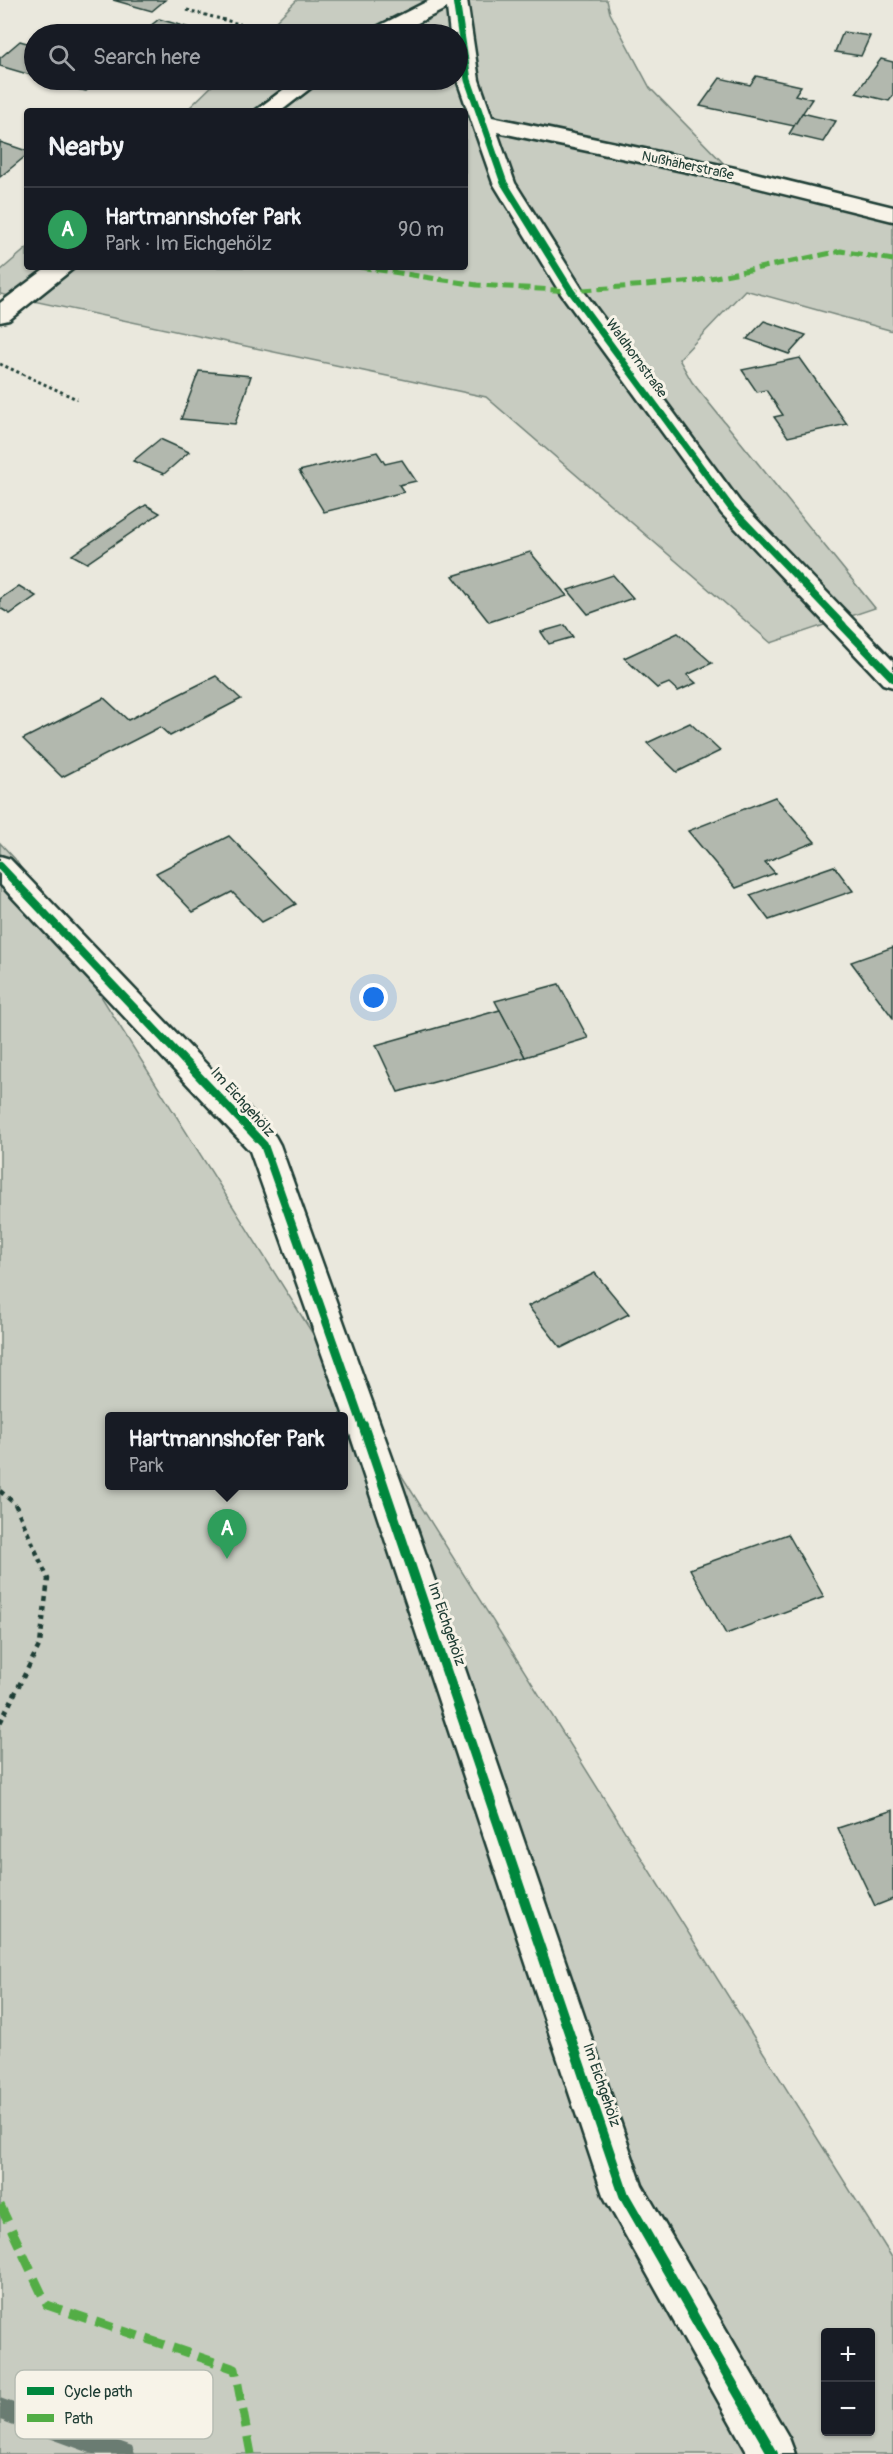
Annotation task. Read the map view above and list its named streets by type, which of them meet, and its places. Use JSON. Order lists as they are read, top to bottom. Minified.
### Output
{"streets":{"street":["Nußhäherstraße","Waldhornstraße","Im Eichgehölz"]},"crossings":[["Nußhäherstraße","Waldhornstraße"]],"legend":["Cycle path","Path"],"page":{"search":"Search here","heading":"Nearby","list":[{"mark":"A","name":"Hartmannshofer Park","note":"Park · Im Eichgehölz","value":"90 m"}],"popup":["Hartmannshofer Park","Park"],"pins":"A","map_buttons":["+","−"]}}
